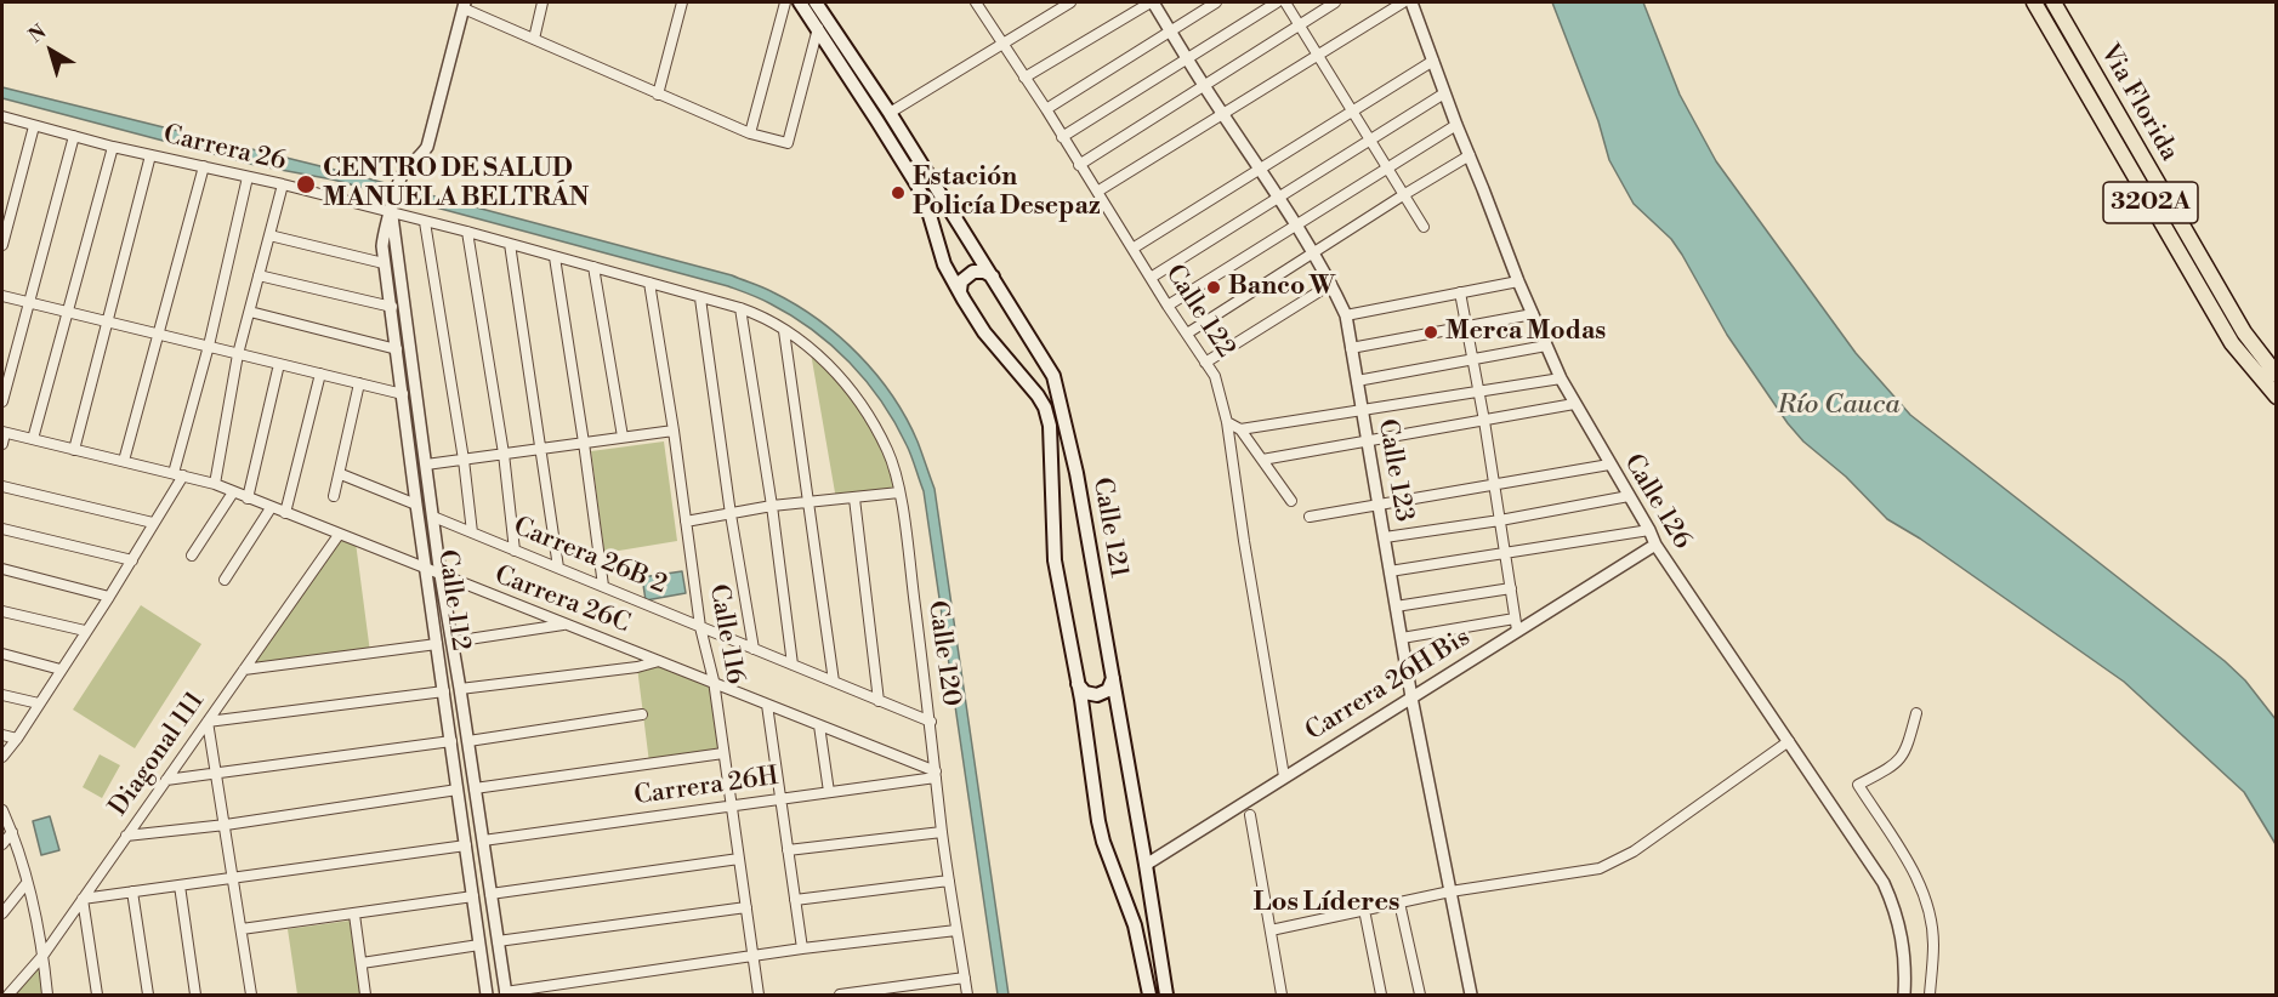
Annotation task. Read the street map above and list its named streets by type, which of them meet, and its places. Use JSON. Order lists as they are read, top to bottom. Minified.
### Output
{"streets":{"main road":["Via Florida","3202A","Calle 121"],"street":["Carrera 26","Calle 122","Calle 123","Calle 126","Carrera 26B 2","Calle 112","Carrera 26C","Calle 116","Calle 120","Carrera 26H Bis","Diagonal 111","Carrera 26H"]},"crossings":[["Carrera 26","Calle 112"],["Carrera 26","Calle 116"],["Carrera 26","Calle 120"],["Calle 122","Carrera 26H Bis"],["Calle 123","Carrera 26H Bis"],["Calle 126","Carrera 26H Bis"],["Calle 121","Carrera 26H Bis"],["Carrera 26B 2","Calle 112"],["Carrera 26B 2","Calle 116"],["Carrera 26B 2","Calle 120"],["Calle 112","Carrera 26C"],["Calle 112","Carrera 26H"],["Carrera 26C","Calle 116"],["Carrera 26C","Calle 120"],["Carrera 26C","Diagonal 111"],["Carrera 26C","Carrera 26H"],["Calle 116","Carrera 26H"],["Calle 120","Carrera 26H"]],"districts":["Los Líderes"],"water":["Río Cauca"],"places":["CENTRO DE SALUD MANUELA BELTRÁN","Estación Policía Desepaz","Banco W","Merca Modas"],"north":"top left"}
